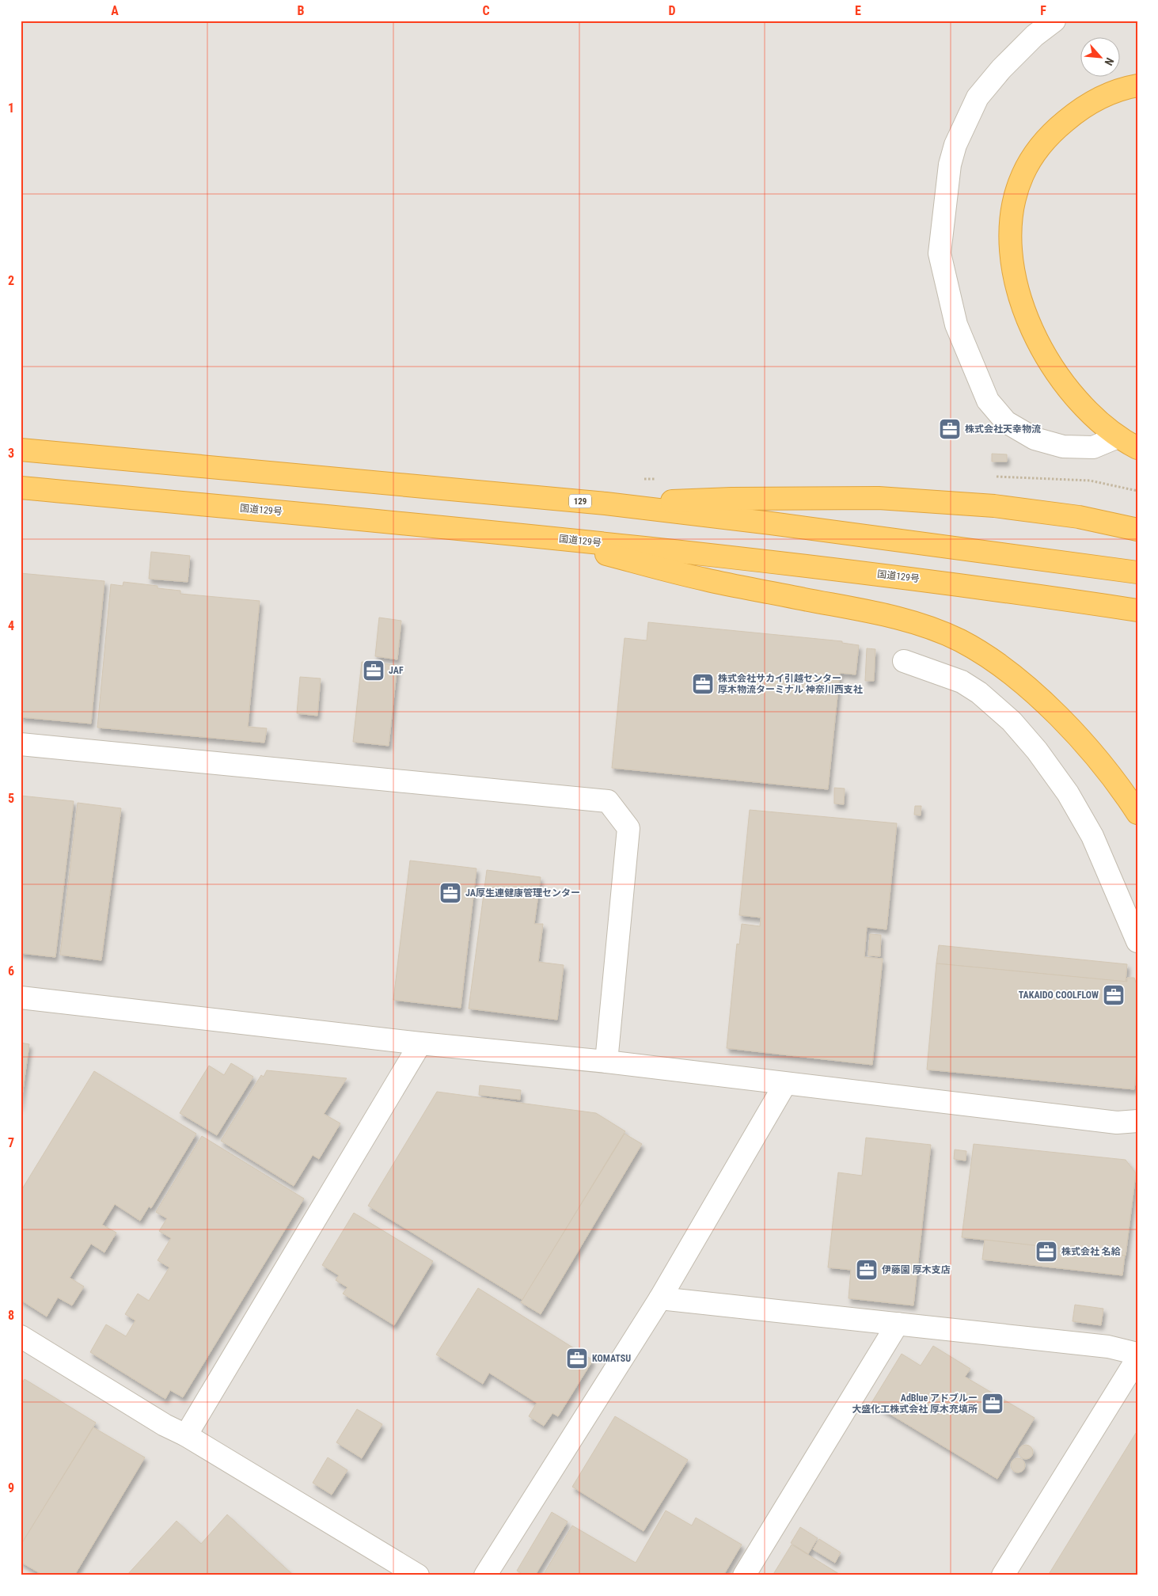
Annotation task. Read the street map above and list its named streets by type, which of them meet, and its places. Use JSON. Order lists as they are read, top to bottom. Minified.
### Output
{"streets":{"highway":["129","国道129号"]},"places":{"office":["株式会社天幸物流","JAF","株式会社サカイ引越センター 厚木物流ターミナル 神奈川西支社","JA厚生連健康管理センター","TAKAIDO COOLFLOW","株式会社 名給","伊藤園 厚木支店","KOMATSU","AdBlue アドブルー 大盛化工株式会社 厚木充填所"]},"north":"bottom right","grid":{"columns":["A","B","C","D","E","F"],"rows":["1","2","3","4","5","6","7","8","9"]}}
